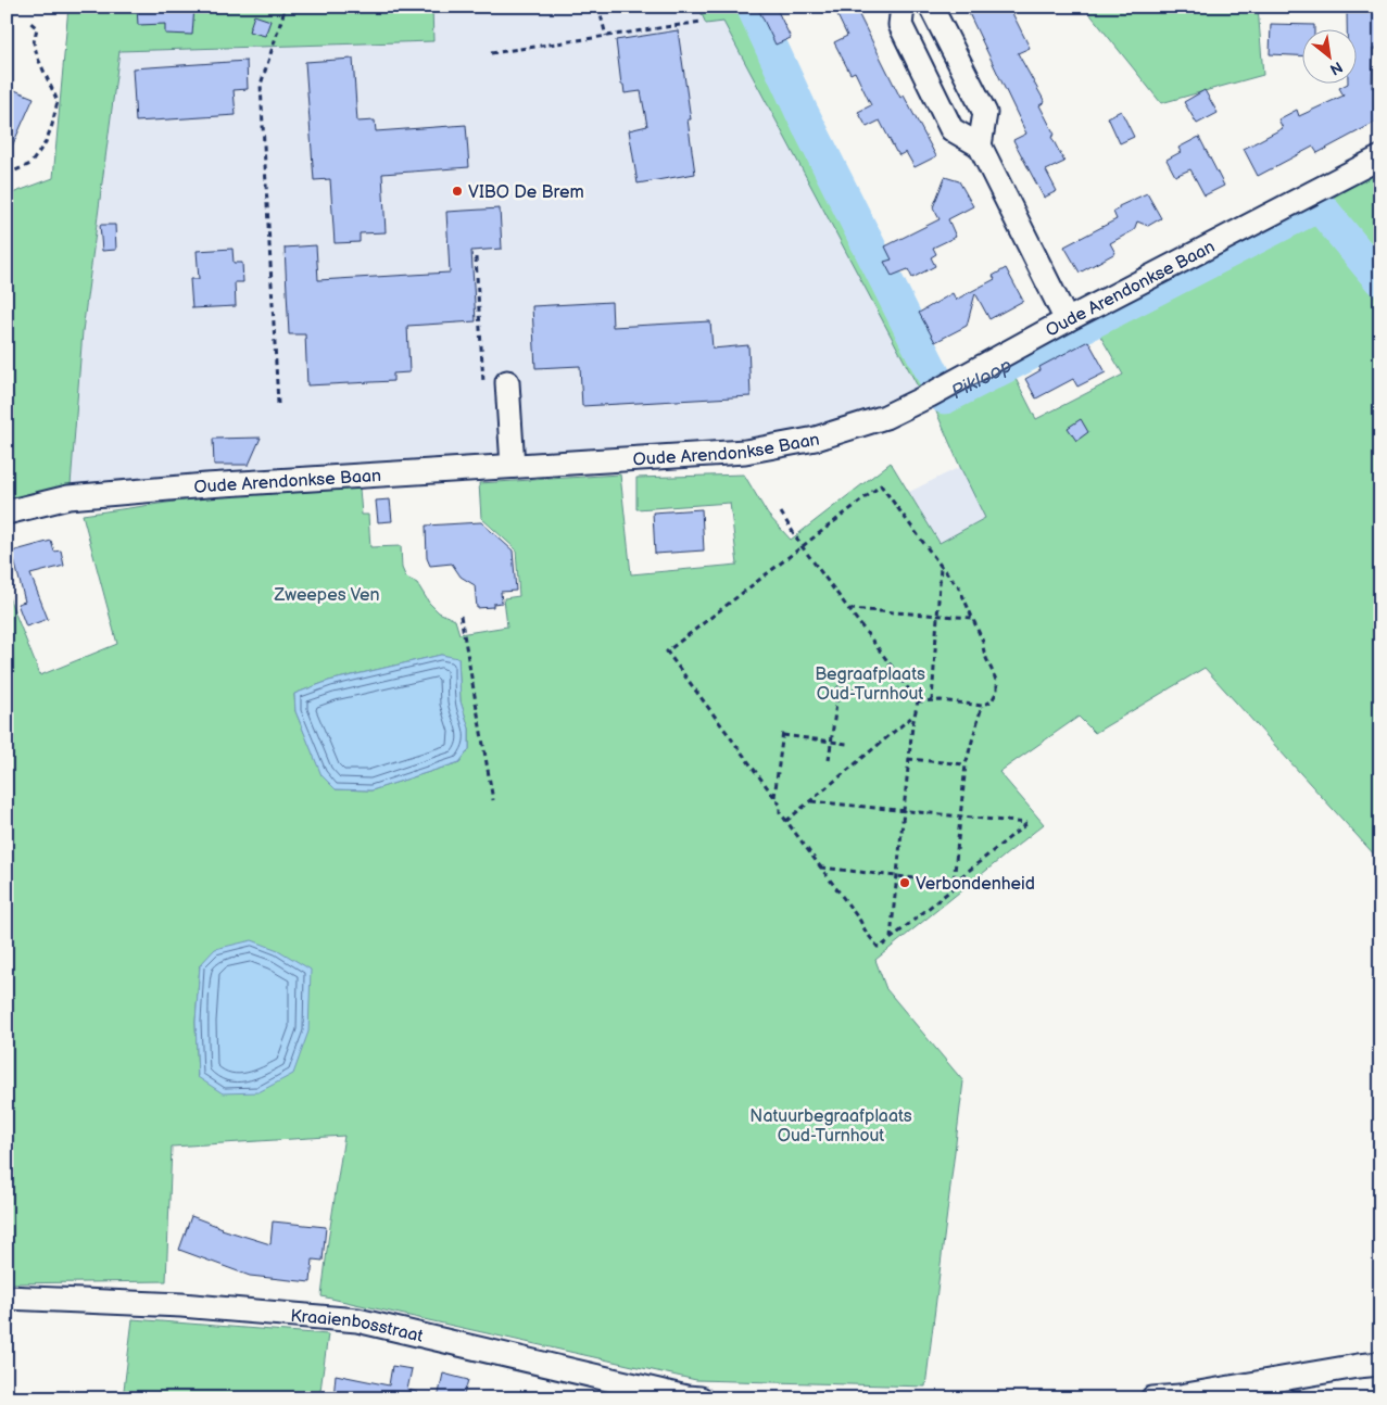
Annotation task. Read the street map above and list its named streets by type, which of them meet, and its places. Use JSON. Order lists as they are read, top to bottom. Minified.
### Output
{"streets":{"street":["Oude Arendonkse Baan","Kraaienbosstraat"]},"water":["Pikloop"],"parks":["Zweepes Ven","Begraafplaats Oud-Turnhout","Natuurbegraafplaats Oud-Turnhout"],"places":["VIBO De Brem","Verbondenheid"],"north":"bottom right"}
